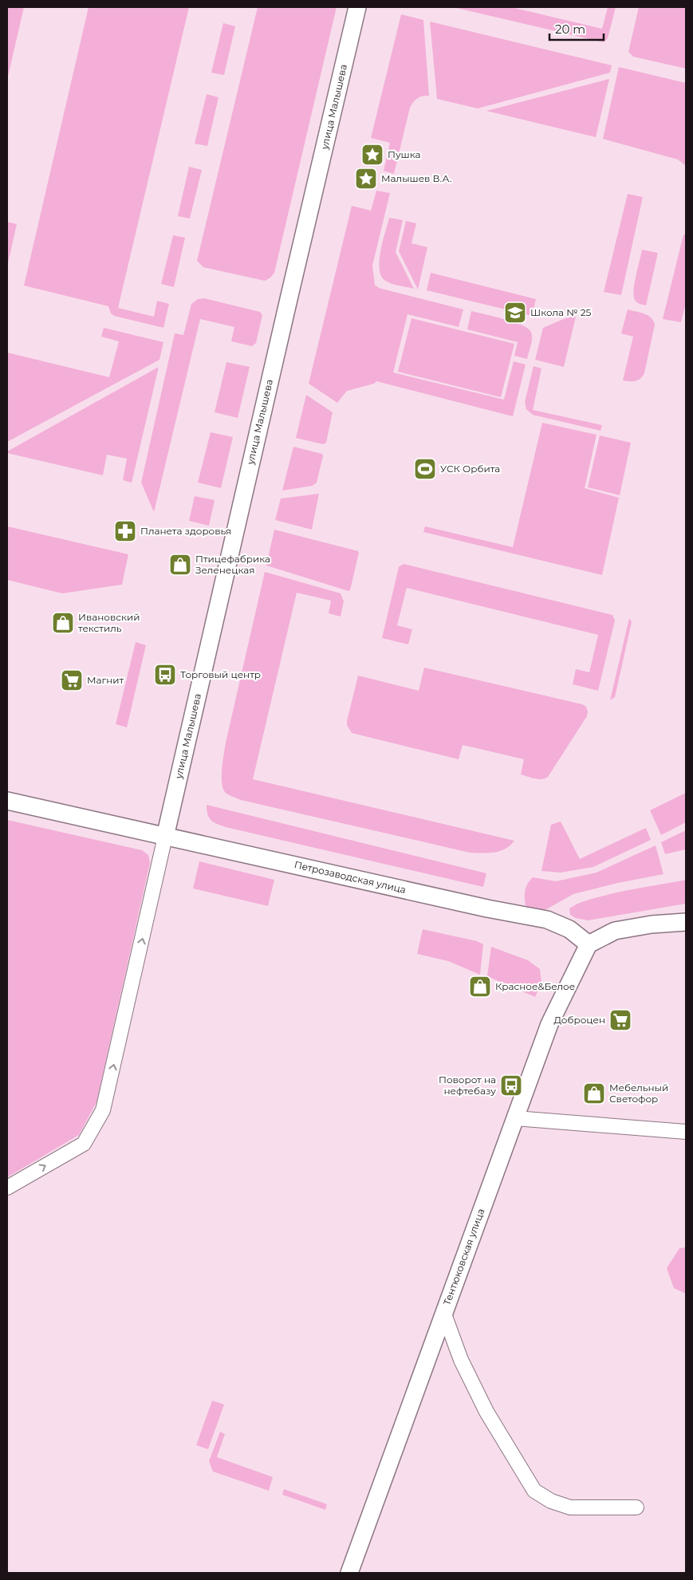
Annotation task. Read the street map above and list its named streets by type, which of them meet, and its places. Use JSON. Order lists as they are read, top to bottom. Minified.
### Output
{"streets":{"street":["улица Малышева","Петрозаводская улица","Тентюковская улица"]},"crossings":[["улица Малышева","Петрозаводская улица"],["Петрозаводская улица","Тентюковская улица"]],"places":{"place":["Пушка","Малышев В.А."],"school or university":["Школа № 25"],"sports":["УСК Орбита"],"pharmacy":["Планета здоровья"],"shop":["Птицефабрика Зеленецкая","Ивановский текстиль","Красное&Белое","Мебельный Светофор"],"bus stop":["Торговый центр","Поворот на нефтебазу"],"supermarket":["Магнит","Доброцен"]},"scale_bar":"20 m"}
